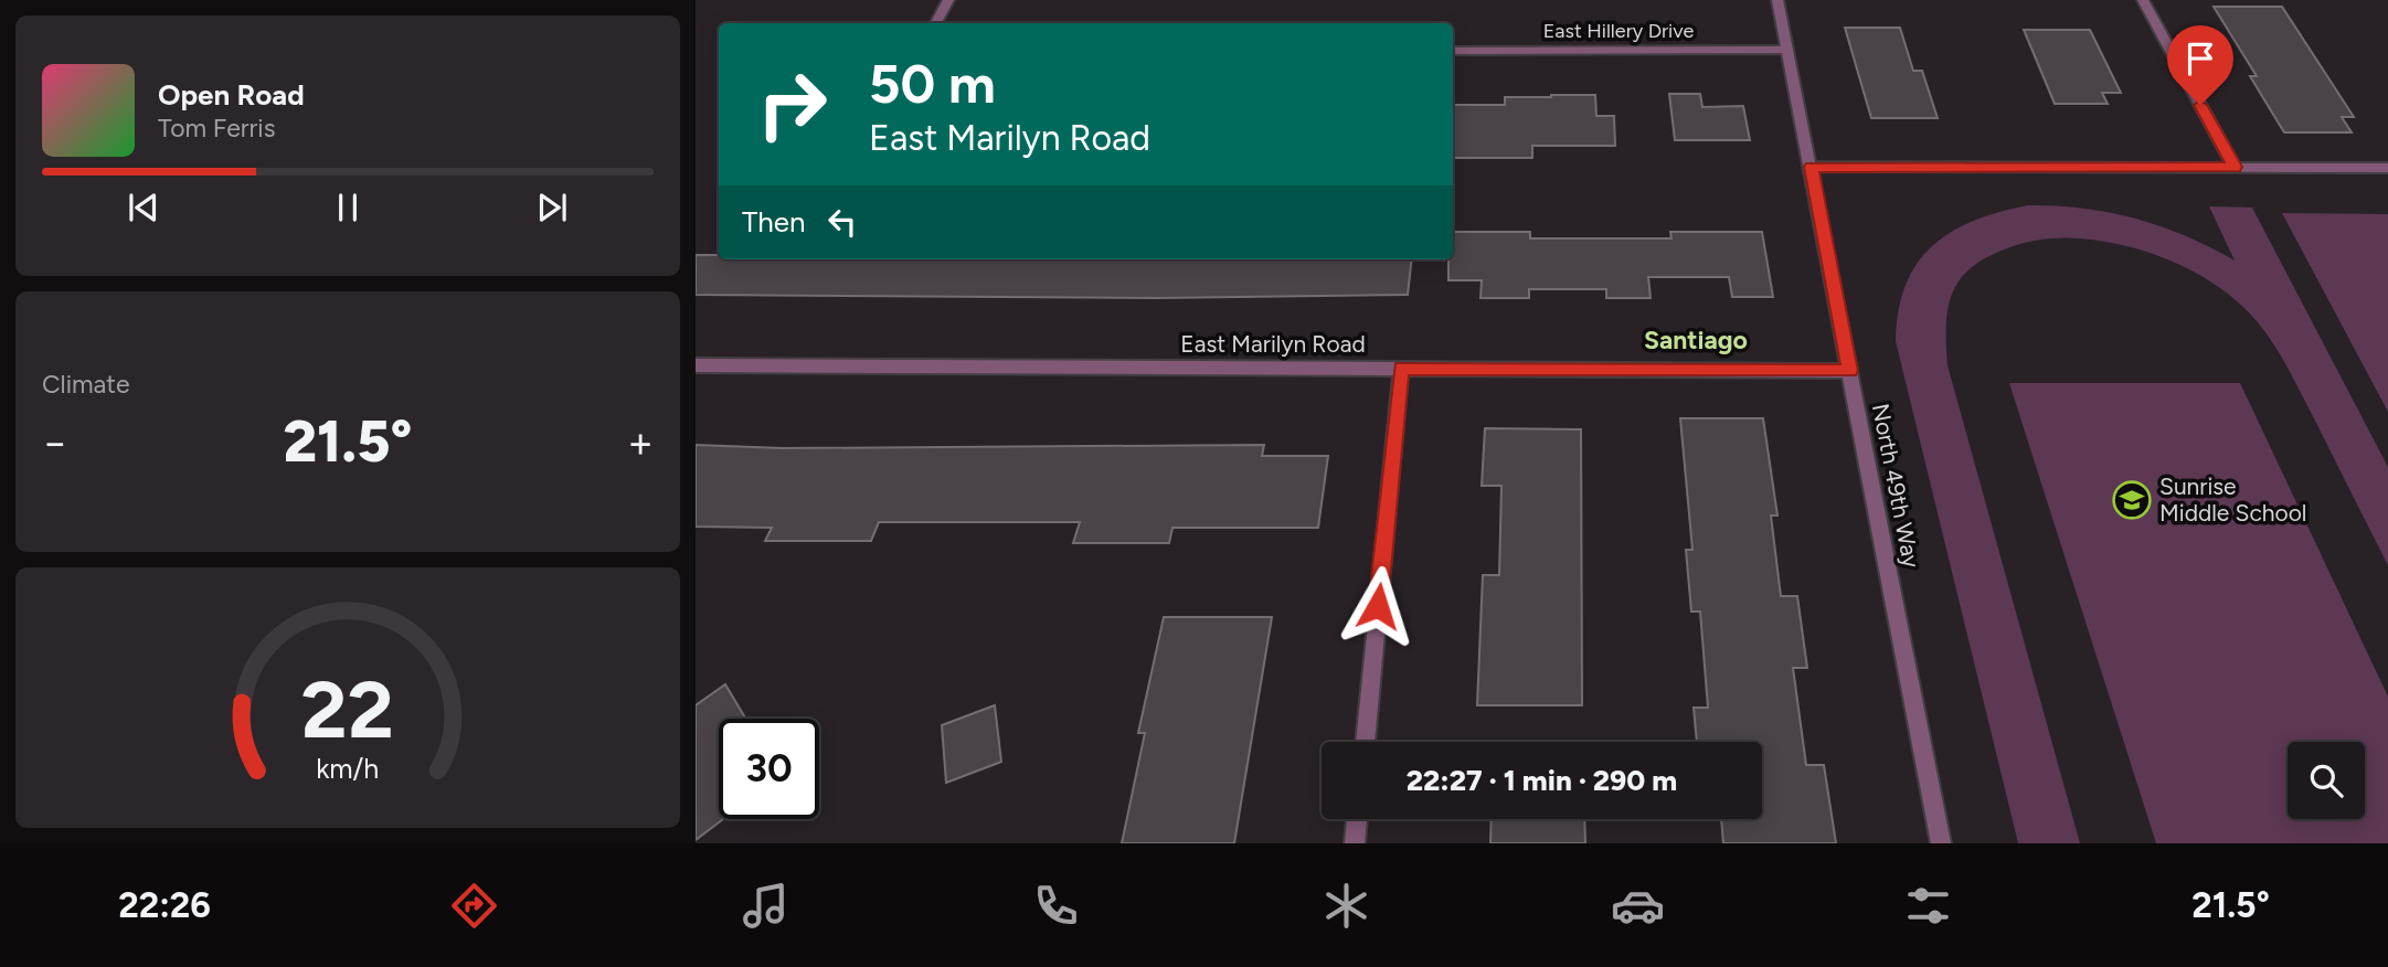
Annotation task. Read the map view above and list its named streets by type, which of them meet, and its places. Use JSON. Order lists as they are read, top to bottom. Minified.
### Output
{"streets":{"street":["East Hillery Drive","East Marilyn Road","North 49th Way"]},"crossings":[["East Hillery Drive","North 49th Way"],["East Marilyn Road","North 49th Way"]],"districts":["Santiago"],"places":{"school or university":["Sunrise Middle School"]},"page":{"turn":["50 m","East Marilyn Road"],"song":["Open Road","Tom Ferris"],"then":"Then","tile":"Climate","heat":["−","21.5°","+"],"limit":"30","trip":"22:27 · 1 min · 290 m","tabs":["22:26","21.5°"],"gauge":["22","km/h"]}}
